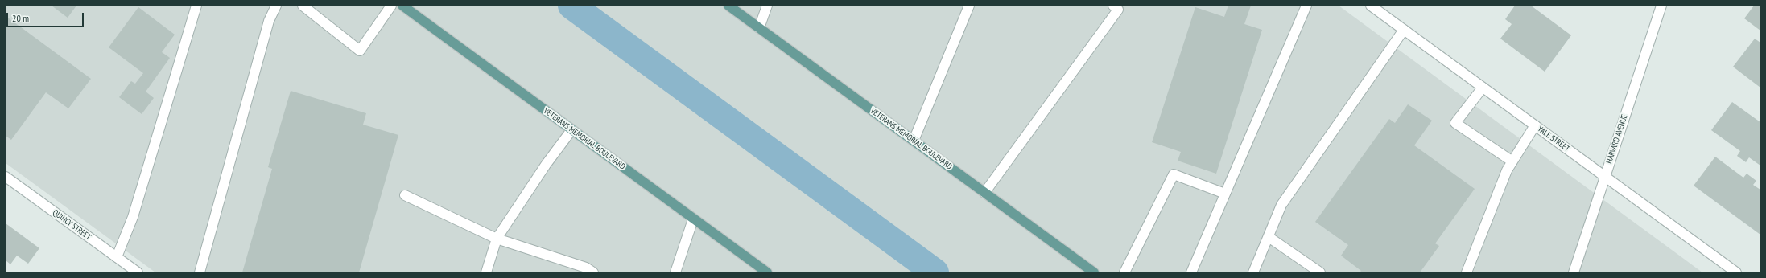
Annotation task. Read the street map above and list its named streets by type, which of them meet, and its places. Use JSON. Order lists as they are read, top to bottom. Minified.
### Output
{"streets":{"main road":["VETERANS MEMORIAL BOULEVARD"],"street":["YALE STREET","HARVARD AVENUE","QUINCY STREET"]},"crossings":[["YALE STREET","HARVARD AVENUE"]],"scale_bar":"20 m"}
